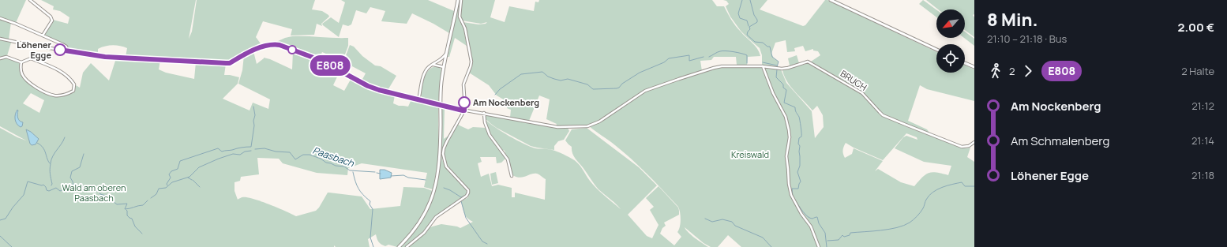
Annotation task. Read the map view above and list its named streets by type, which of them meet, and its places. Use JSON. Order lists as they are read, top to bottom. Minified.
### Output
{"streets":{"street":["BRUCH"]},"water":["Paasbach"],"parks":["Kreiswald","Wald am oberen Paasbach"],"places":["Löhener Egge","Am Nockenberg"],"lines":["bus line E808"],"north":"bottom left","page":{"on_map":"E808","heading":["8 Min.","21:10 – 21:18 · Bus","2.00 €"],"legs":["2","E808","2 Halte"],"list":[{"name":"Am Nockenberg","value":"21:12"},{"name":"Am Schmalenberg","value":"21:14"},{"name":"Löhener Egge","value":"21:18"}]}}
